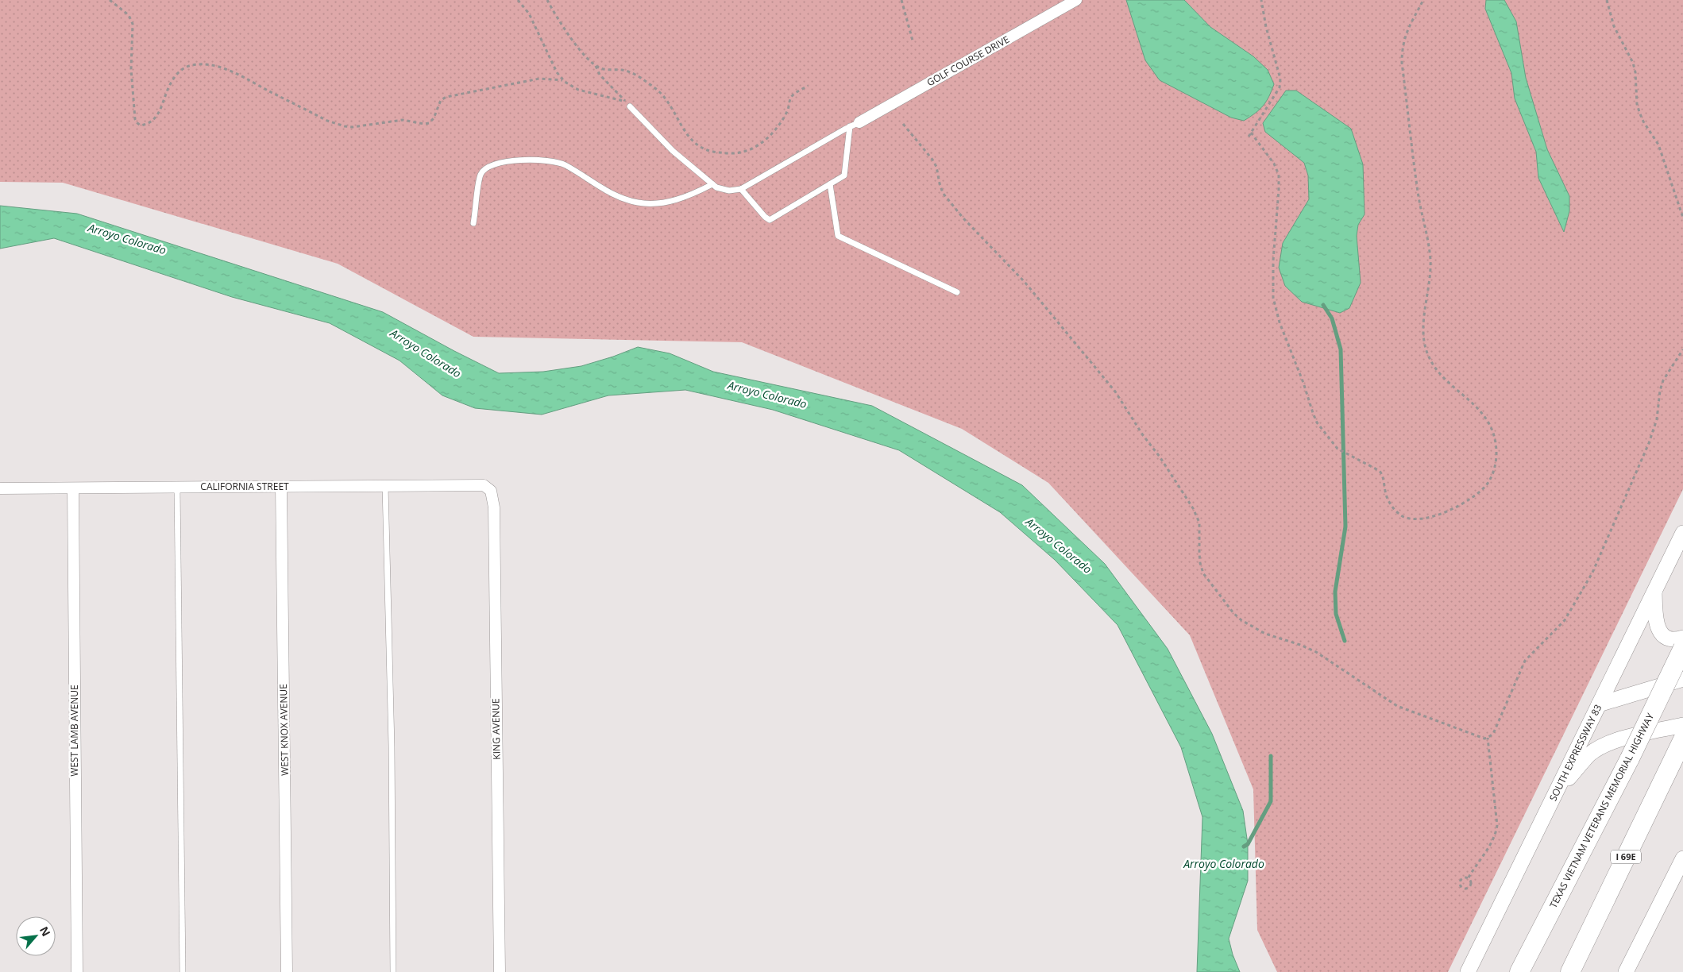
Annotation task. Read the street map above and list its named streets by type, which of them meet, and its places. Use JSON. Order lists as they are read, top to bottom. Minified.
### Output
{"streets":{"highway":["TEXAS VIETNAM VETERANS MEMORIAL HIGHWAY","I 69E"],"main road":["SOUTH EXPRESSWAY 83"],"street":["GOLF COURSE DRIVE","CALIFORNIA STREET","KING AVENUE","WEST KNOX AVENUE","WEST LAMB AVENUE"]},"crossings":[["CALIFORNIA STREET","KING AVENUE"],["CALIFORNIA STREET","WEST KNOX AVENUE"],["CALIFORNIA STREET","WEST LAMB AVENUE"]],"water":["Arroyo Colorado"],"north":"top right"}
